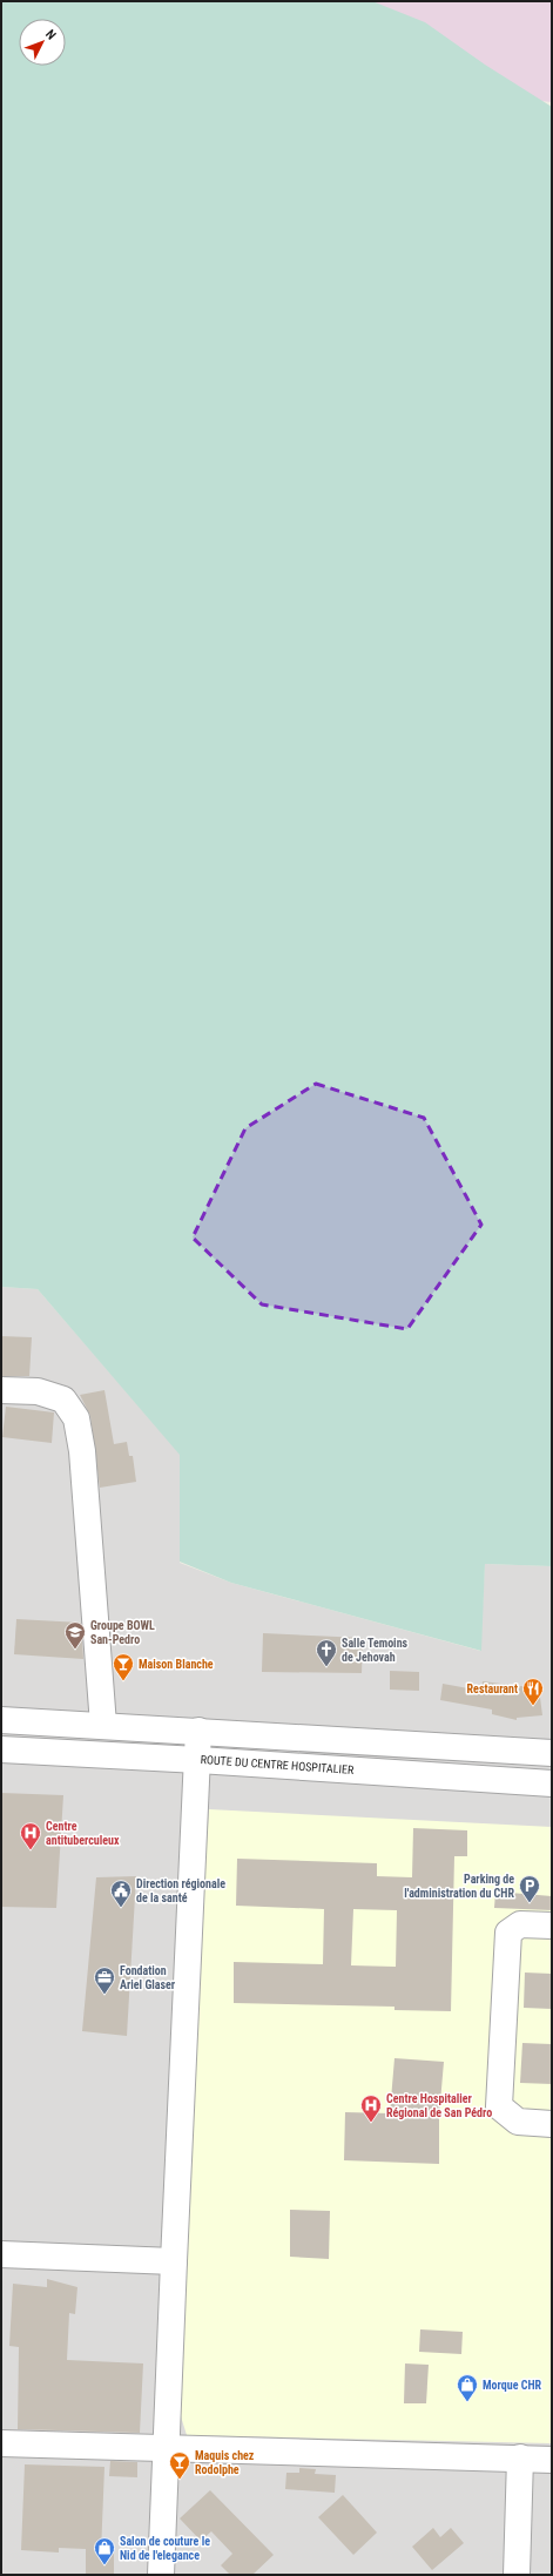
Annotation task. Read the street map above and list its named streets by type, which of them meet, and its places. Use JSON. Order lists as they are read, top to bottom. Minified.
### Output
{"streets":{"street":["ROUTE DU CENTRE HOSPITALIER"]},"places":{"school or university":["Groupe BOWL San-Pedro"],"church":["Salle Temoins de Jehovah"],"bar":["Maison Blanche","Maquis chez Rodolphe"],"restaurant":["Restaurant"],"hospital":["Centre antituberculeux","Centre Hospitalier Régional de San Pédro"],"parking":["Parking de l'administration du CHR"],"public building":["Direction régionale de la santé"],"office":["Fondation Ariel Glaser"],"shop":["Morque CHR","Salon de couture le Nid de l'elegance"]},"north":"top right"}
